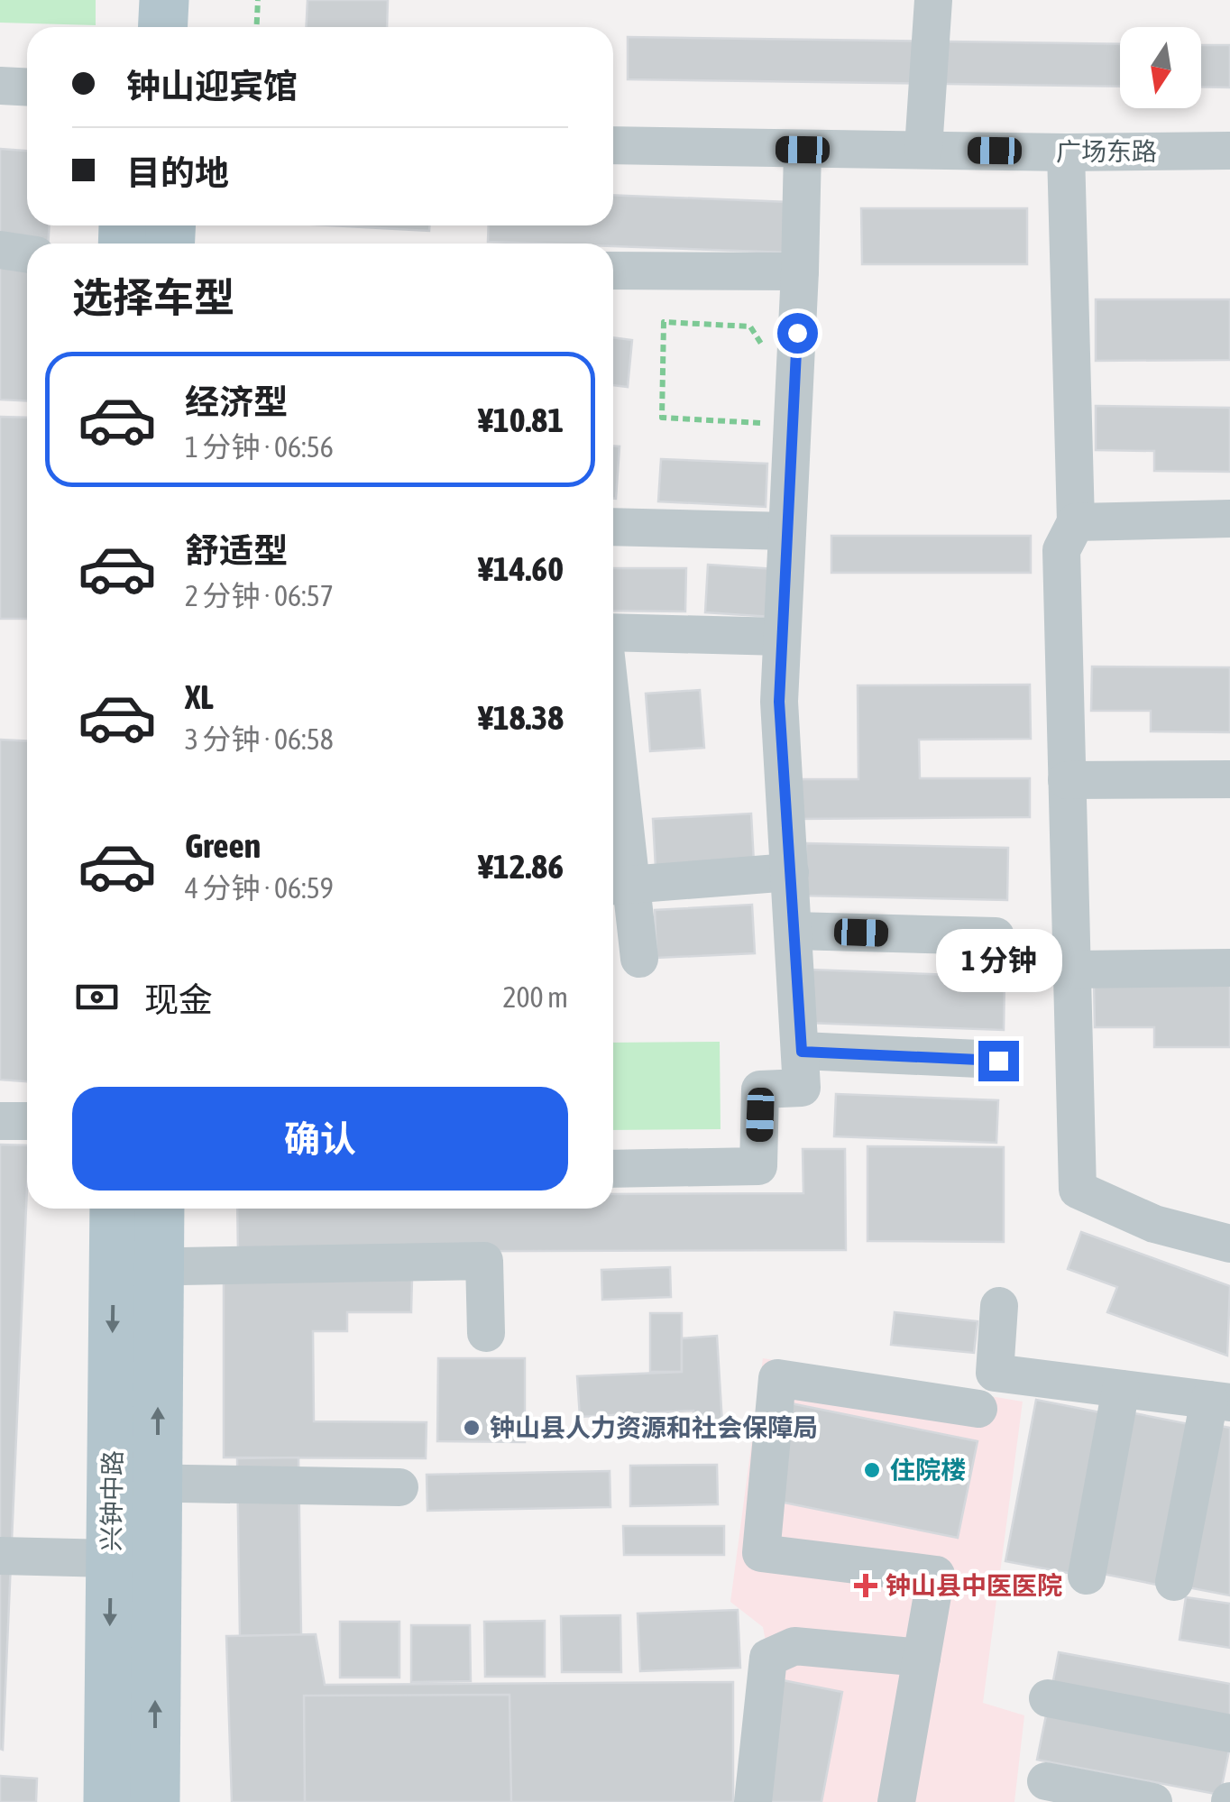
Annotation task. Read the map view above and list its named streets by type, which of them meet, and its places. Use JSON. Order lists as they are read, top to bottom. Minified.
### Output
{"streets":{"main road":["兴钟中路"],"street":["广场东路"]},"places":{"other":["钟山县人力资源和社会保障局","住院楼"],"health":["钟山县中医医院"]},"north":"bottom","page":{"banner":["钟山迎宾馆","目的地"],"heading":"选择车型","list":[{"name":"经济型","note":"1 分钟 · 06:56","value":"¥10.81"},{"name":"舒适型","note":"2 分钟 · 06:57","value":"¥14.60"},{"name":"XL","note":"3 分钟 · 06:58","value":"¥18.38"},{"name":"Green","note":"4 分钟 · 06:59","value":"¥12.86"}],"bubble":"1 分钟","pay":["现金","200 m"],"buttons":"确认"}}
